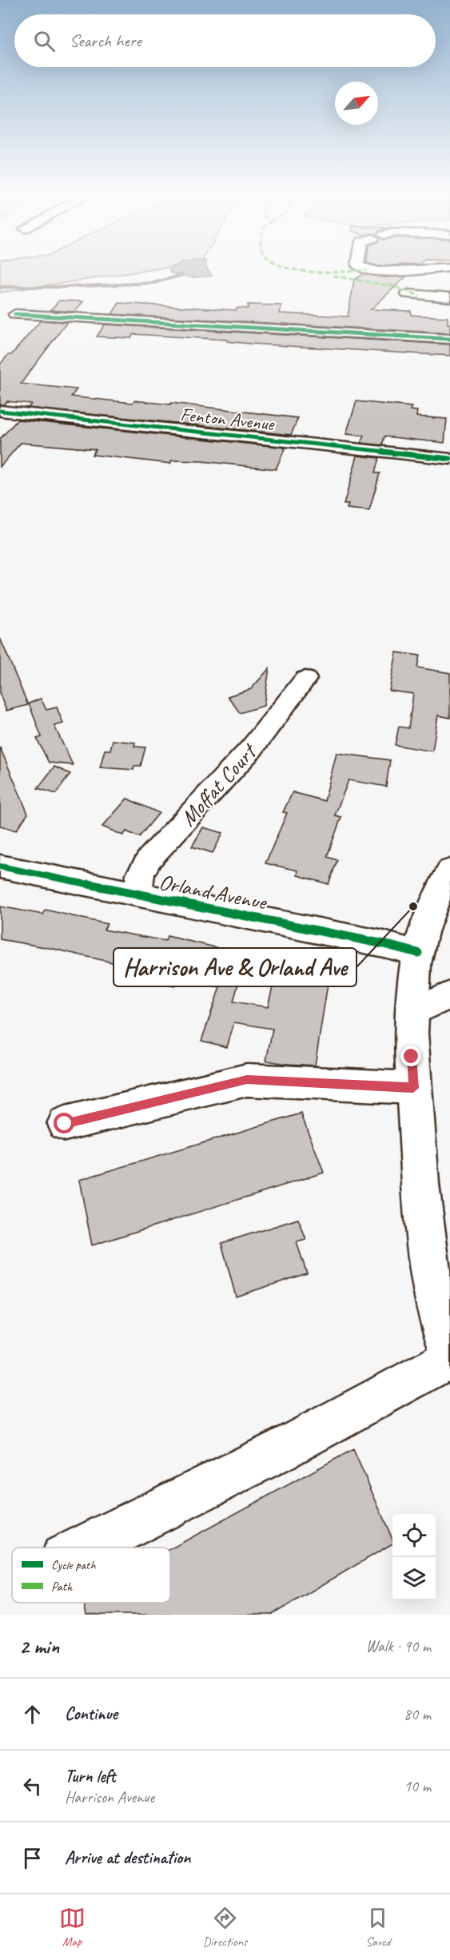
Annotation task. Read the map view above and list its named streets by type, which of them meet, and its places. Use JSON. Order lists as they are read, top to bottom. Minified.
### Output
{"streets":{"street":["Fenton Avenue","Moffat Court","Orland Avenue"]},"crossings":[["Moffat Court","Orland Avenue"]],"places":["Harrison Ave & Orland Ave"],"legend":["Cycle path","Path"],"north":"top right","page":{"search":"Search here","heading":["2 min","Walk · 90 m"],"list":[["Continue","80 m"],["Turn left","Harrison Avenue","10 m"],"Arrive at destination"],"nav":["Map","Directions","Saved"]}}
